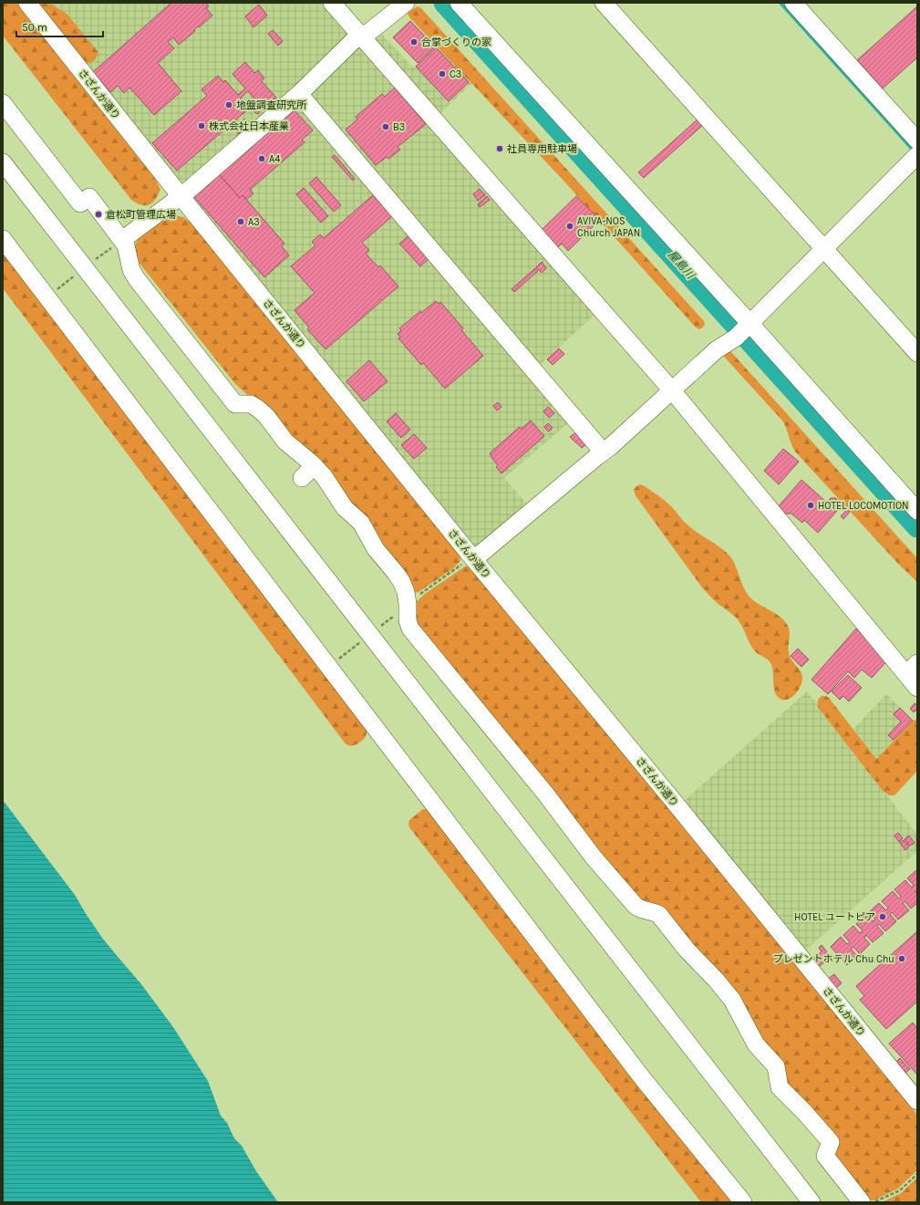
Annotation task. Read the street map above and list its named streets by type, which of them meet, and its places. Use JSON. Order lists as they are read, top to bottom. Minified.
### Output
{"streets":{"street":["さざんか通り"]},"water":["屋島川"],"places":["合掌づくりの家","C3","地盤調査研究所","株式会社日本産業","B3","社員専用駐車場","A4","倉松町管理広場","A3","AVIVA-NOS Church JAPAN","HOTEL LOCOMOTION","HOTEL ユートピア","プレゼントホテル Chu Chu"],"scale_bar":"50 m"}
